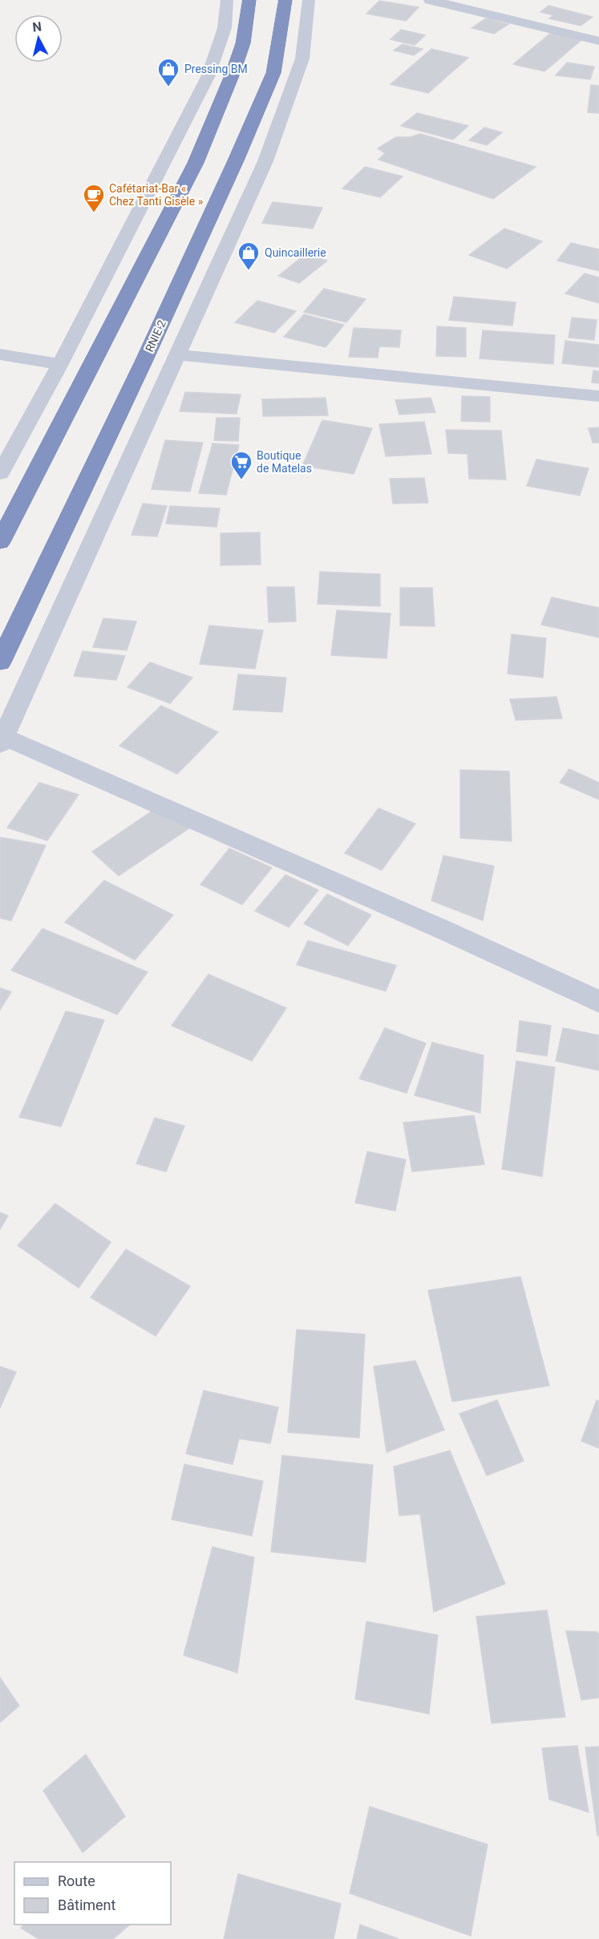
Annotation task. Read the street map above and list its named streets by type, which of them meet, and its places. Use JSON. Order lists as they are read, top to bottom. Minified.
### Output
{"streets":{"highway":["RNIE 2"]},"places":{"shop":["Pressing BM","Quincaillerie"],"cafe":["Cafétariat-Bar « Chez Tanti Gisèle »"],"supermarket":["Boutique de Matelas"]},"legend":["Route","Bâtiment"],"north":"top"}
